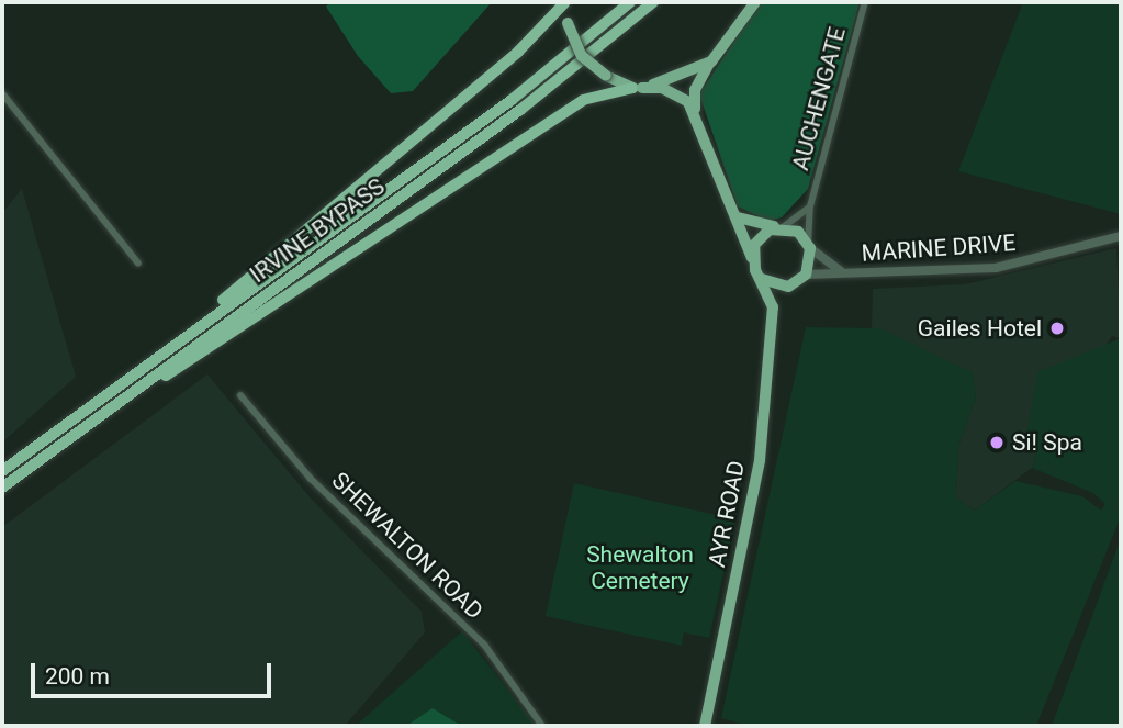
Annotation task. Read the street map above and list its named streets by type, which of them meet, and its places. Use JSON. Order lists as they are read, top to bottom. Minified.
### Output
{"streets":{"highway":["IRVINE BYPASS"],"main road":["AYR ROAD"],"street":["AUCHENGATE","MARINE DRIVE","SHEWALTON ROAD"]},"crossings":[["AUCHENGATE","MARINE DRIVE"],["AUCHENGATE","AYR ROAD"],["MARINE DRIVE","AYR ROAD"]],"parks":["Shewalton Cemetery"],"places":["Gailes Hotel","Si! Spa"],"scale_bar":"200 m"}
